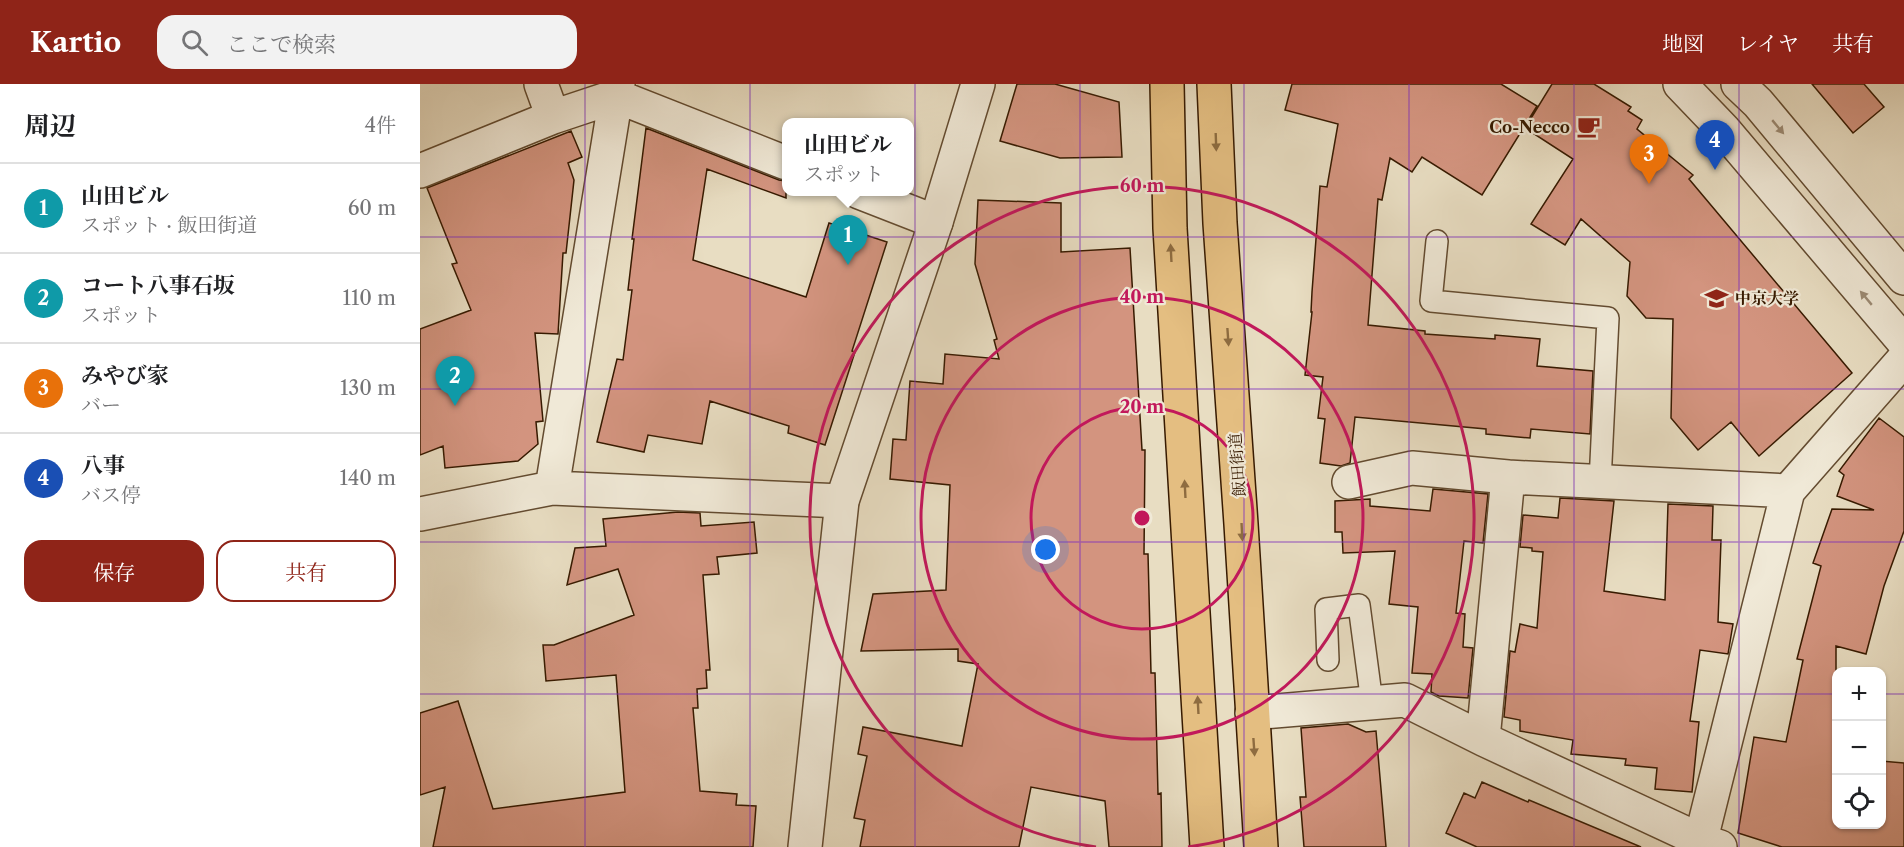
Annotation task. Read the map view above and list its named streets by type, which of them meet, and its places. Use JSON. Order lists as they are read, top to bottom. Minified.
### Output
{"streets":{"highway":["飯田街道"]},"places":{"cafe":["Co-Necco"],"school or university":["中京大学"]},"page":{"header":"Kartio","search":"ここで検索","nav":["地図","レイヤ","共有"],"heading":["周辺","4件"],"popup":["山田ビル","スポット"],"pins":["4","3","1","2"],"list":[{"mark":"1","name":"山田ビル","note":"スポット · 飯田街道","value":"60 m"},{"mark":"2","name":"コート八事石坂","note":"スポット","value":"110 m"},{"mark":"3","name":"みやび家","note":"バー","value":"130 m"},{"mark":"4","name":"八事","note":"バス停","value":"140 m"}],"buttons":["保存","共有"],"map_buttons":["+","−"]},"rings":["60 m","40 m","20 m"]}
